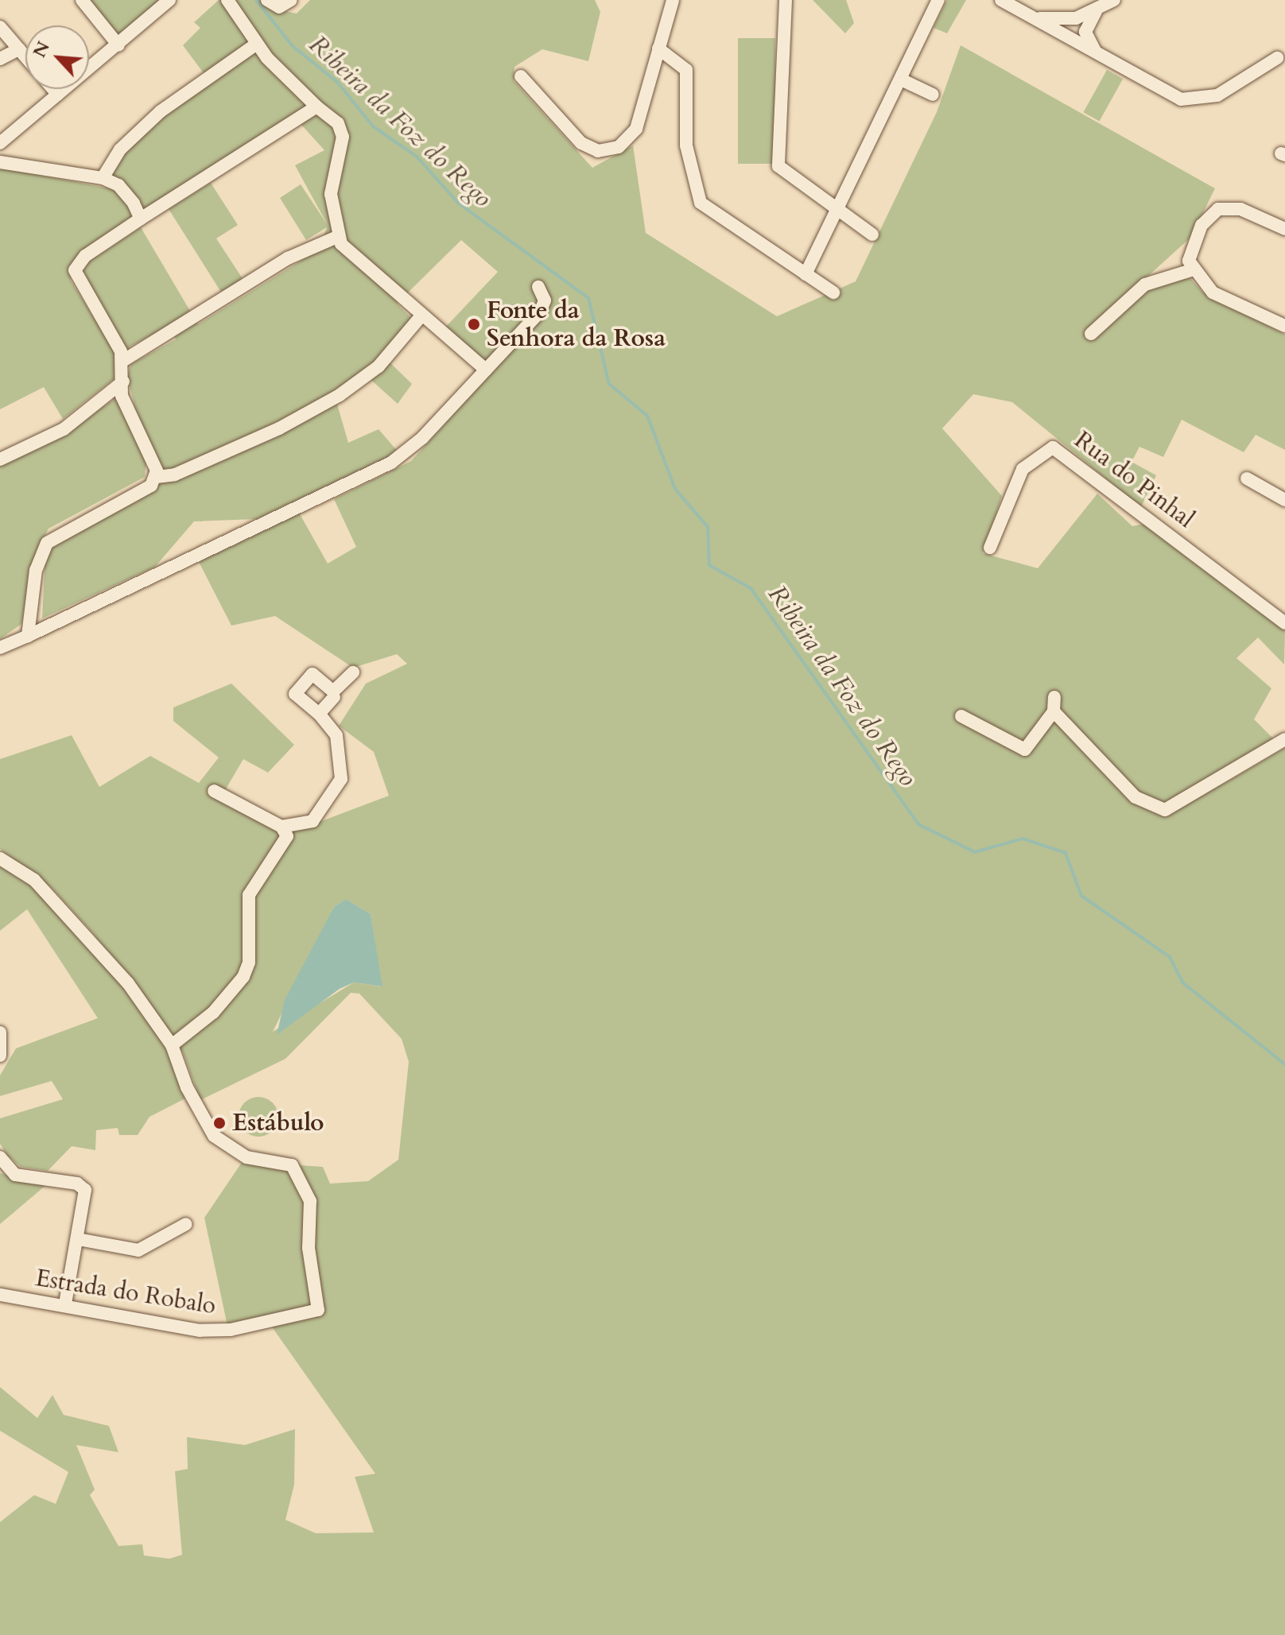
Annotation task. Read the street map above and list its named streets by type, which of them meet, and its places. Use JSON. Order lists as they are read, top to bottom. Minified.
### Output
{"streets":{"street":["Rua do Pinhal","Estrada do Robalo"]},"water":["Ribeira da Foz do Rego"],"places":["Fonte da Senhora da Rosa","Estábulo"],"north":"top left"}
